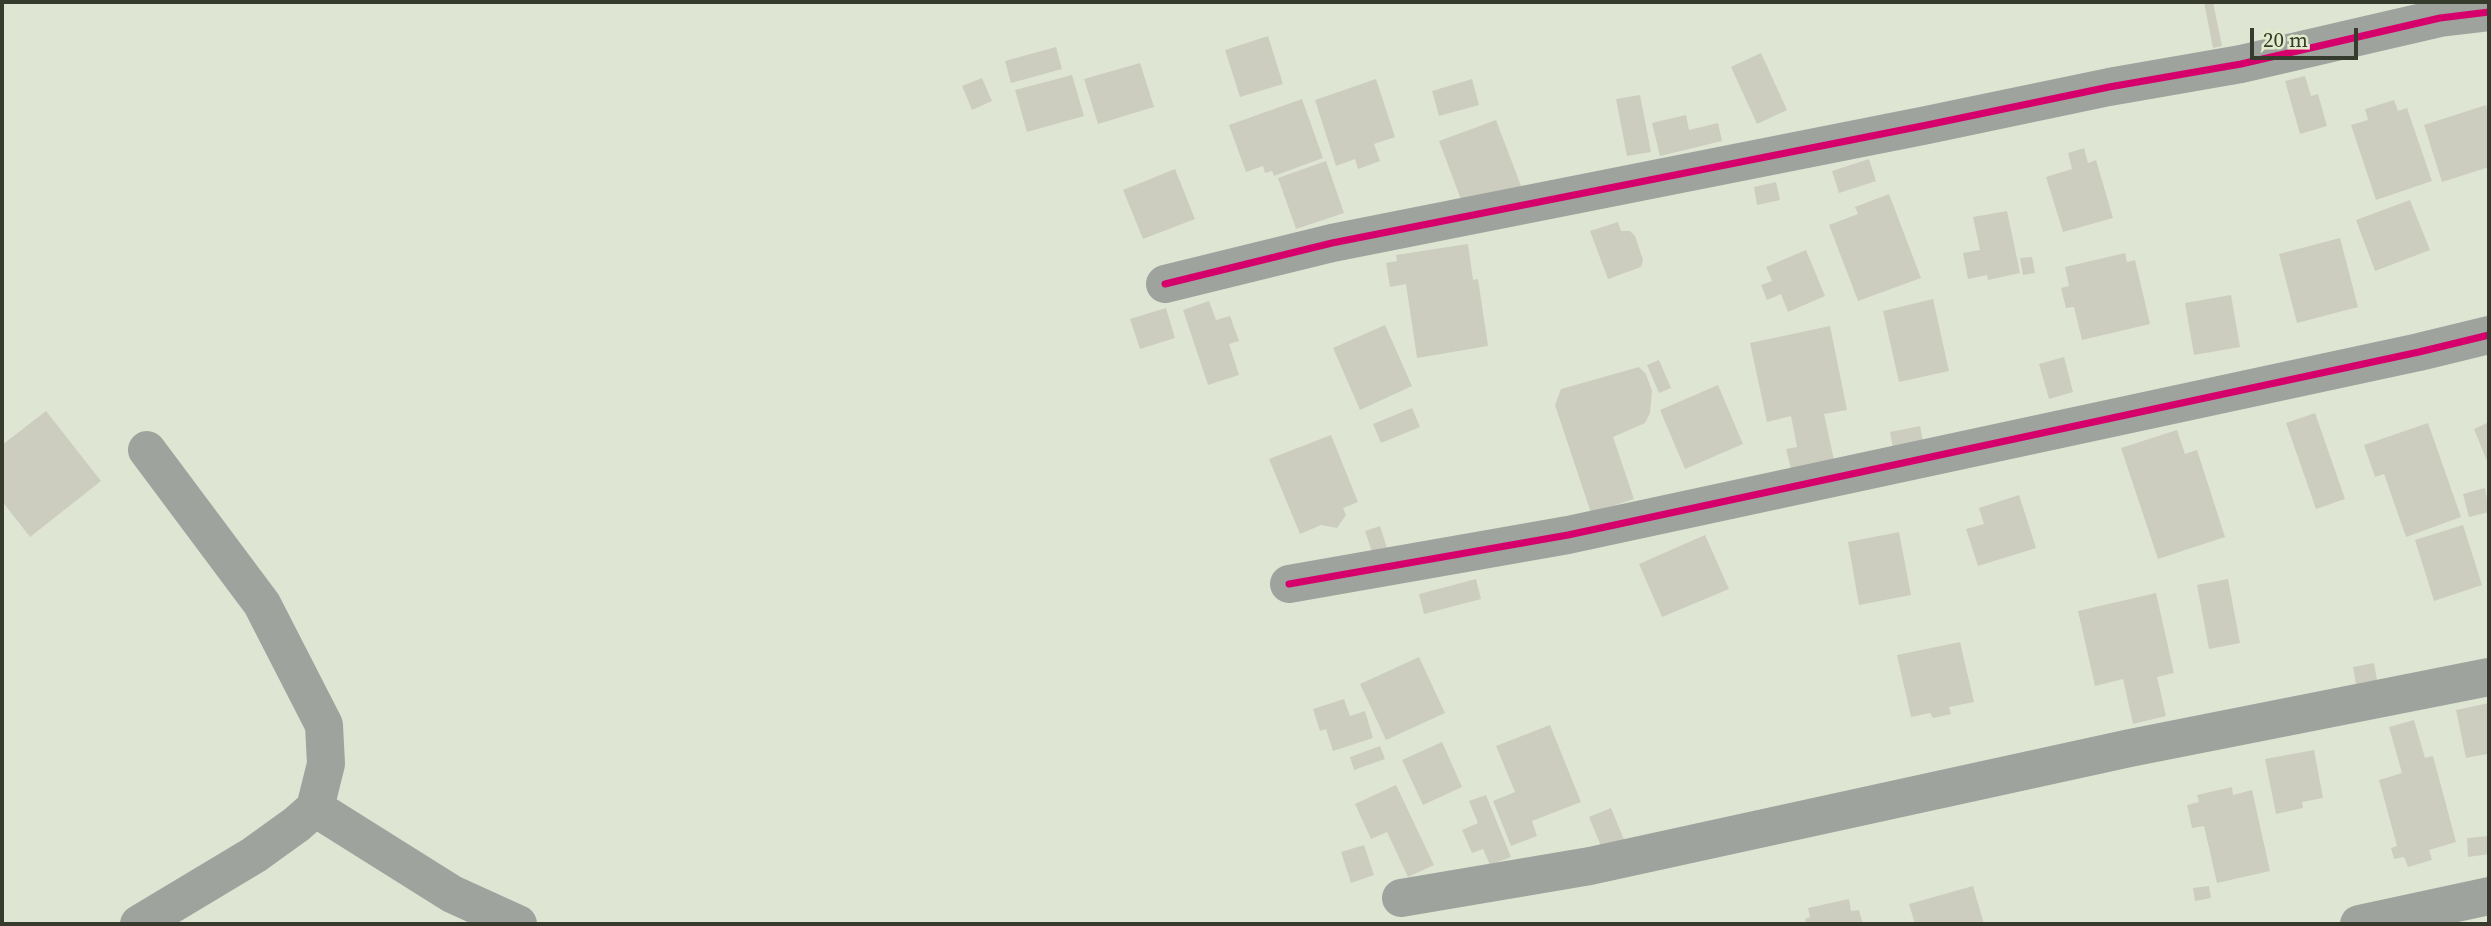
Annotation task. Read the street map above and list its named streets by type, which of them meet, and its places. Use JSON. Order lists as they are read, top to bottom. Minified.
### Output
{"scale_bar":"20 m"}
